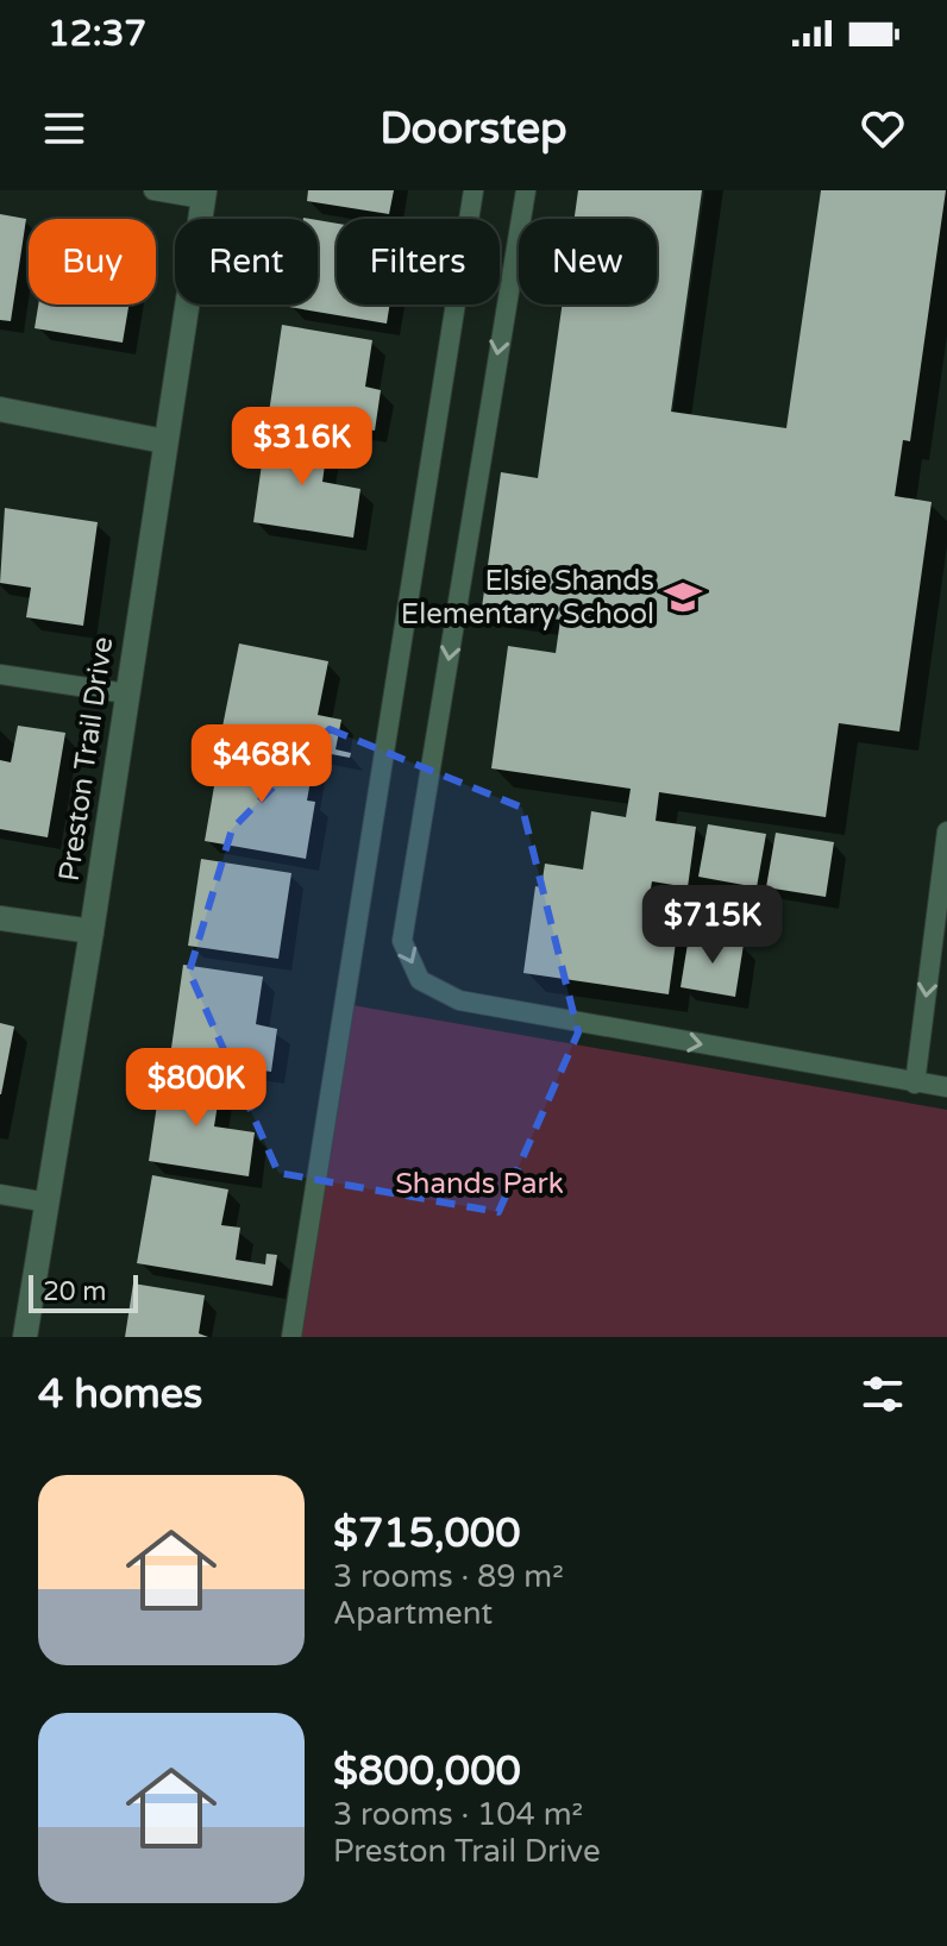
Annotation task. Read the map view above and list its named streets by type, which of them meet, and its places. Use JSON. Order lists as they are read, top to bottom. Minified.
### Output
{"streets":{"street":["Preston Trail Drive"]},"parks":["Shands Park"],"places":{"school or university":["Elsie Shands Elementary School"]},"scale_bar":"20 m","page":{"status":"12:37","header":"Doorstep","chip":["Buy","Rent","Filters","New"],"price":["$316K","$468K","$715K","$800K"],"scale":"20 m","heading":"4 homes","list":[{"name":"$715,000","note":"3 rooms · 89 m² · Apartment"},{"name":"$800,000","note":"3 rooms · 104 m² · Preston Trail Drive"}]}}
